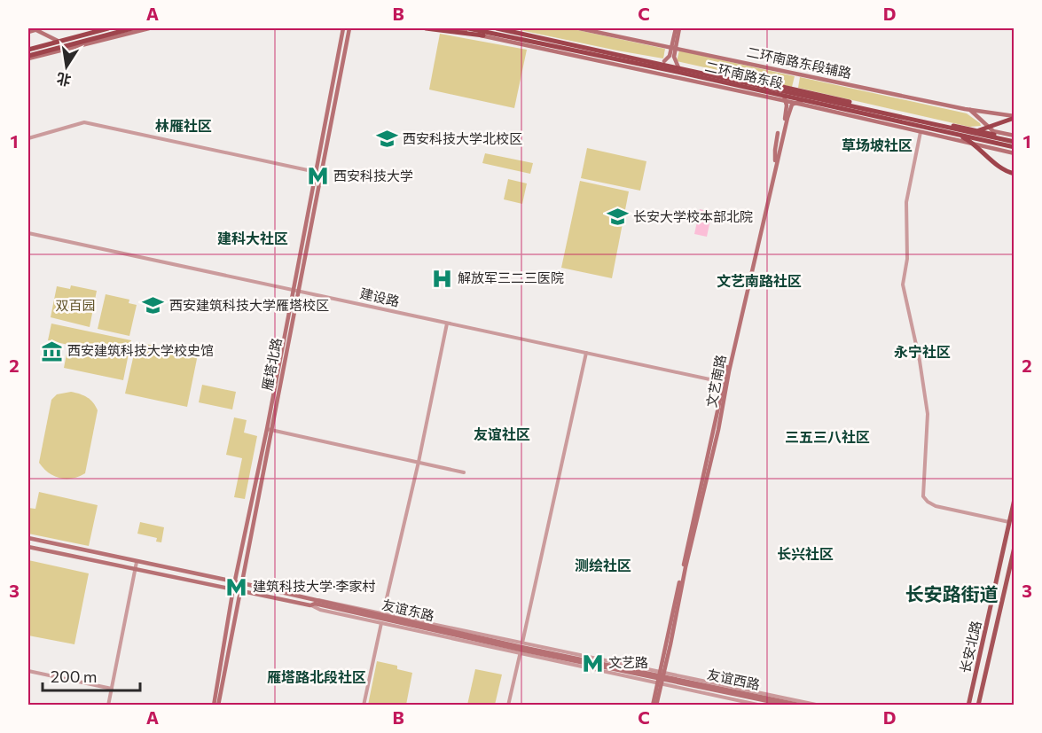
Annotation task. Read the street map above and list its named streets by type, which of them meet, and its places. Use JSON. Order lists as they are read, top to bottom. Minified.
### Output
{"streets":{"highway":["二环南路东段"],"main road":["二环南路东段辅路","雁塔北路","文艺南路","友谊东路","长安北路","友谊西路"],"street":["建设路"]},"crossings":[["建设路","雁塔北路"],["建设路","文艺南路"],["雁塔北路","友谊东路"],["文艺南路","友谊东路"],["文艺南路","友谊西路"],["友谊东路","友谊西路"]],"districts":["林雁社区","草场坡社区","建科大社区","文艺南路社区","永宁社区","友谊社区","三五三八社区","长兴社区","测绘社区","长安路街道","雁塔路北段社区"],"parks":["双百园"],"places":{"school or university":["西安科技大学北校区","长安大学校本部北院","西安建筑科技大学雁塔校区"],"metro station":["西安科技大学","建筑科技大学·李家村","文艺路"],"hospital":["解放军三二三医院"],"museum":["西安建筑科技大学校史馆"]},"scale_bar":"200 m","north":"bottom","grid":{"columns":["A","B","C","D"],"rows":["1","2","3"]}}
